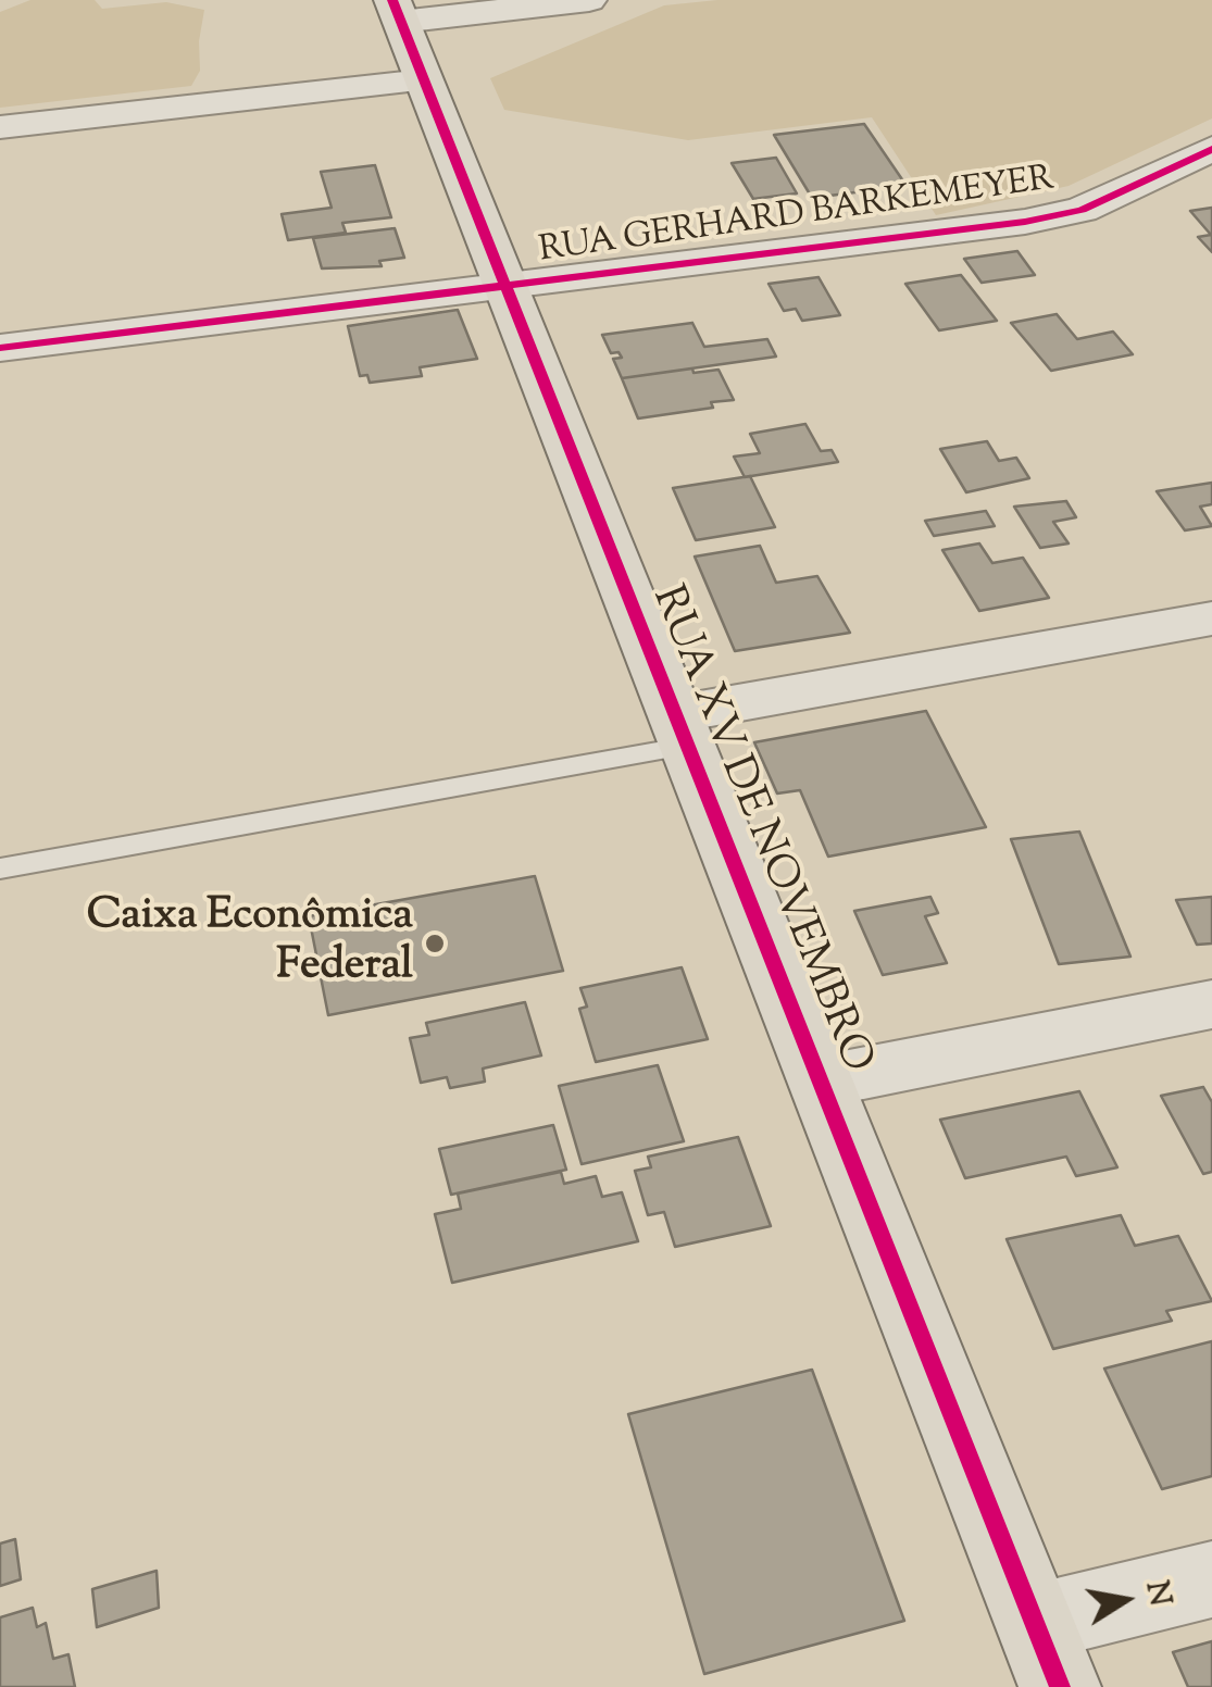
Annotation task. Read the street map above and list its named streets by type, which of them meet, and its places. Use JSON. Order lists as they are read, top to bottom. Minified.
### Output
{"streets":{"main road":["RUA XV DE NOVEMBRO"],"street":["RUA GERHARD BARKEMEYER"]},"crossings":[["RUA GERHARD BARKEMEYER","RUA XV DE NOVEMBRO"]],"places":["Caixa Econômica Federal"],"north":"right"}
